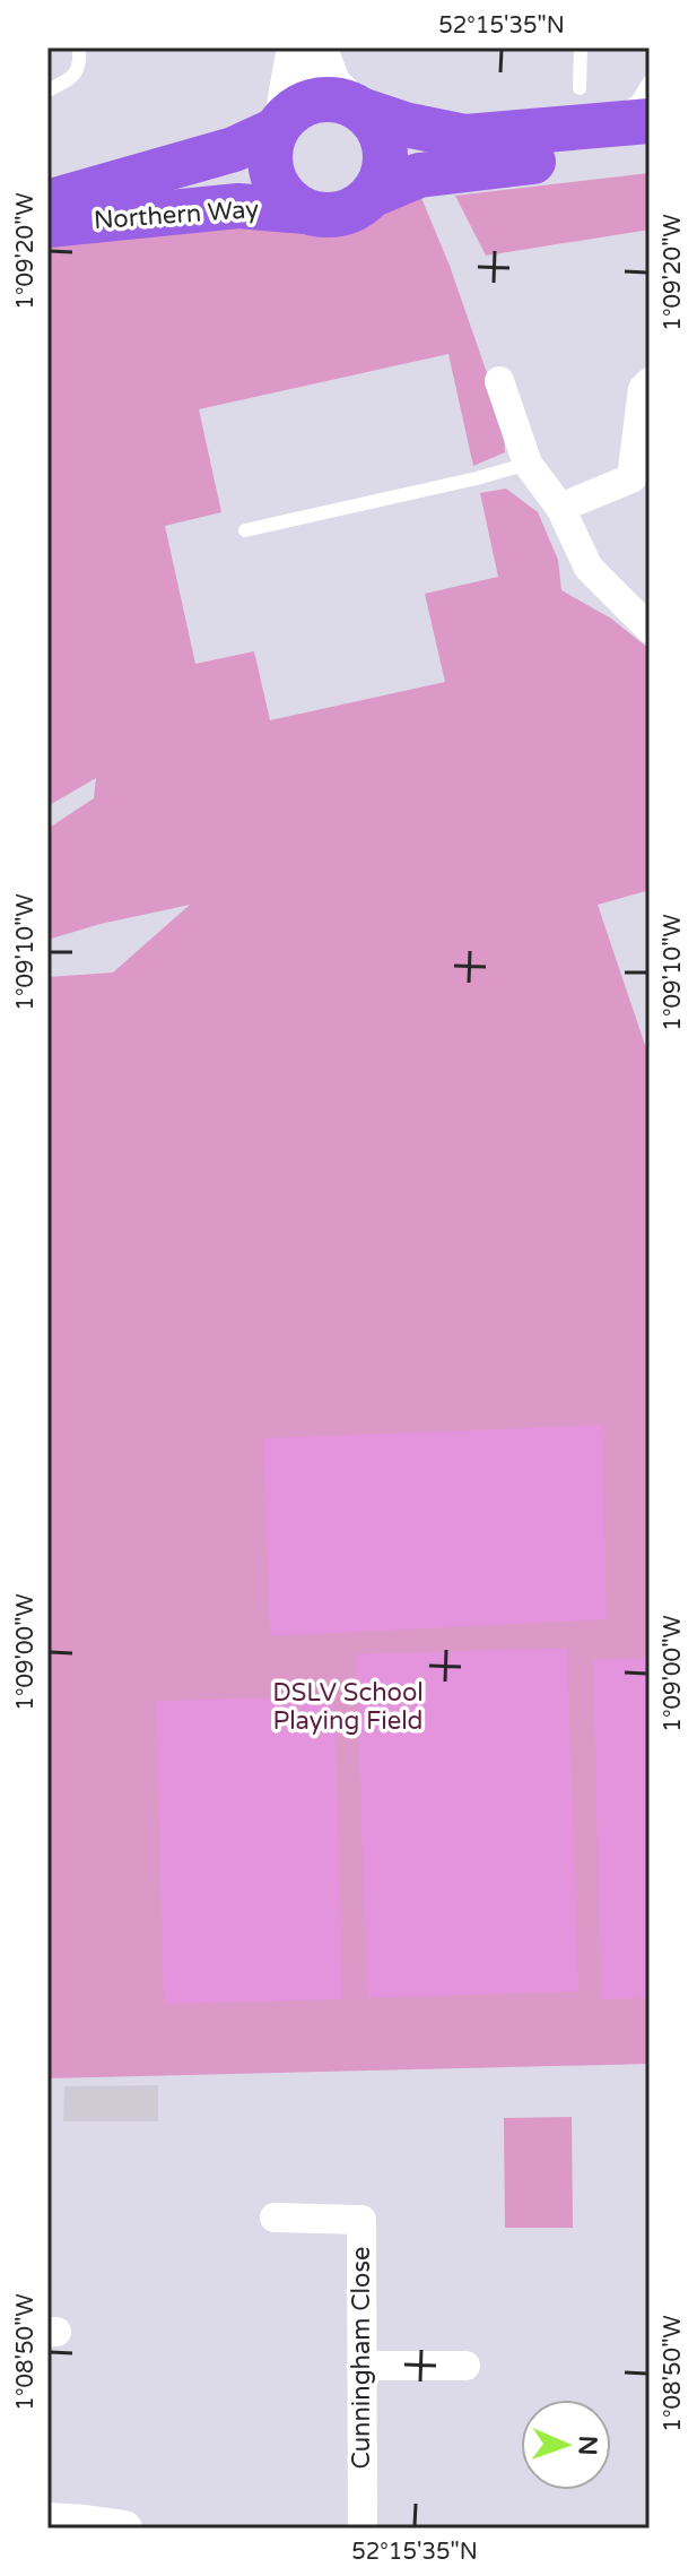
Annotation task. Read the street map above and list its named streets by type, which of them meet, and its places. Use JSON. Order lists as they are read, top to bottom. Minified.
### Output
{"streets":{"main road":["Northern Way"],"street":["Cunningham Close"]},"parks":["DSLV School Playing Field"],"north":"right","coordinates":["52°15'35\"N","1°09'20\"W","1°09'10\"W","1°09'00\"W","1°08'50\"W"]}
